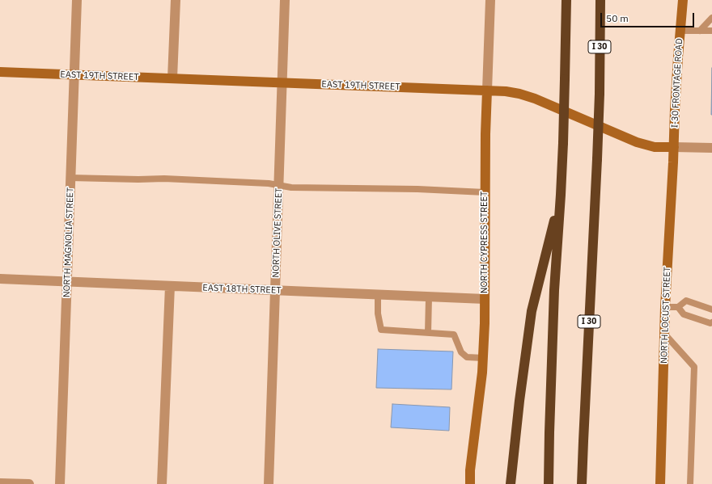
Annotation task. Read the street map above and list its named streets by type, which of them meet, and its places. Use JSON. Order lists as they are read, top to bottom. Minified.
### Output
{"streets":{"highway":["I 30"],"main road":["EAST 19TH STREET","I-30 FRONTAGE ROAD","NORTH CYPRESS STREET","NORTH LOCUST STREET"],"street":["NORTH OLIVE STREET","NORTH MAGNOLIA STREET","EAST 18TH STREET"]},"crossings":[["EAST 19TH STREET","I-30 FRONTAGE ROAD"],["EAST 19TH STREET","NORTH OLIVE STREET"],["EAST 19TH STREET","NORTH MAGNOLIA STREET"],["EAST 19TH STREET","NORTH CYPRESS STREET"],["EAST 19TH STREET","NORTH LOCUST STREET"],["I-30 FRONTAGE ROAD","NORTH LOCUST STREET"],["NORTH OLIVE STREET","EAST 18TH STREET"],["NORTH MAGNOLIA STREET","EAST 18TH STREET"],["NORTH CYPRESS STREET","EAST 18TH STREET"]],"scale_bar":"50 m"}
